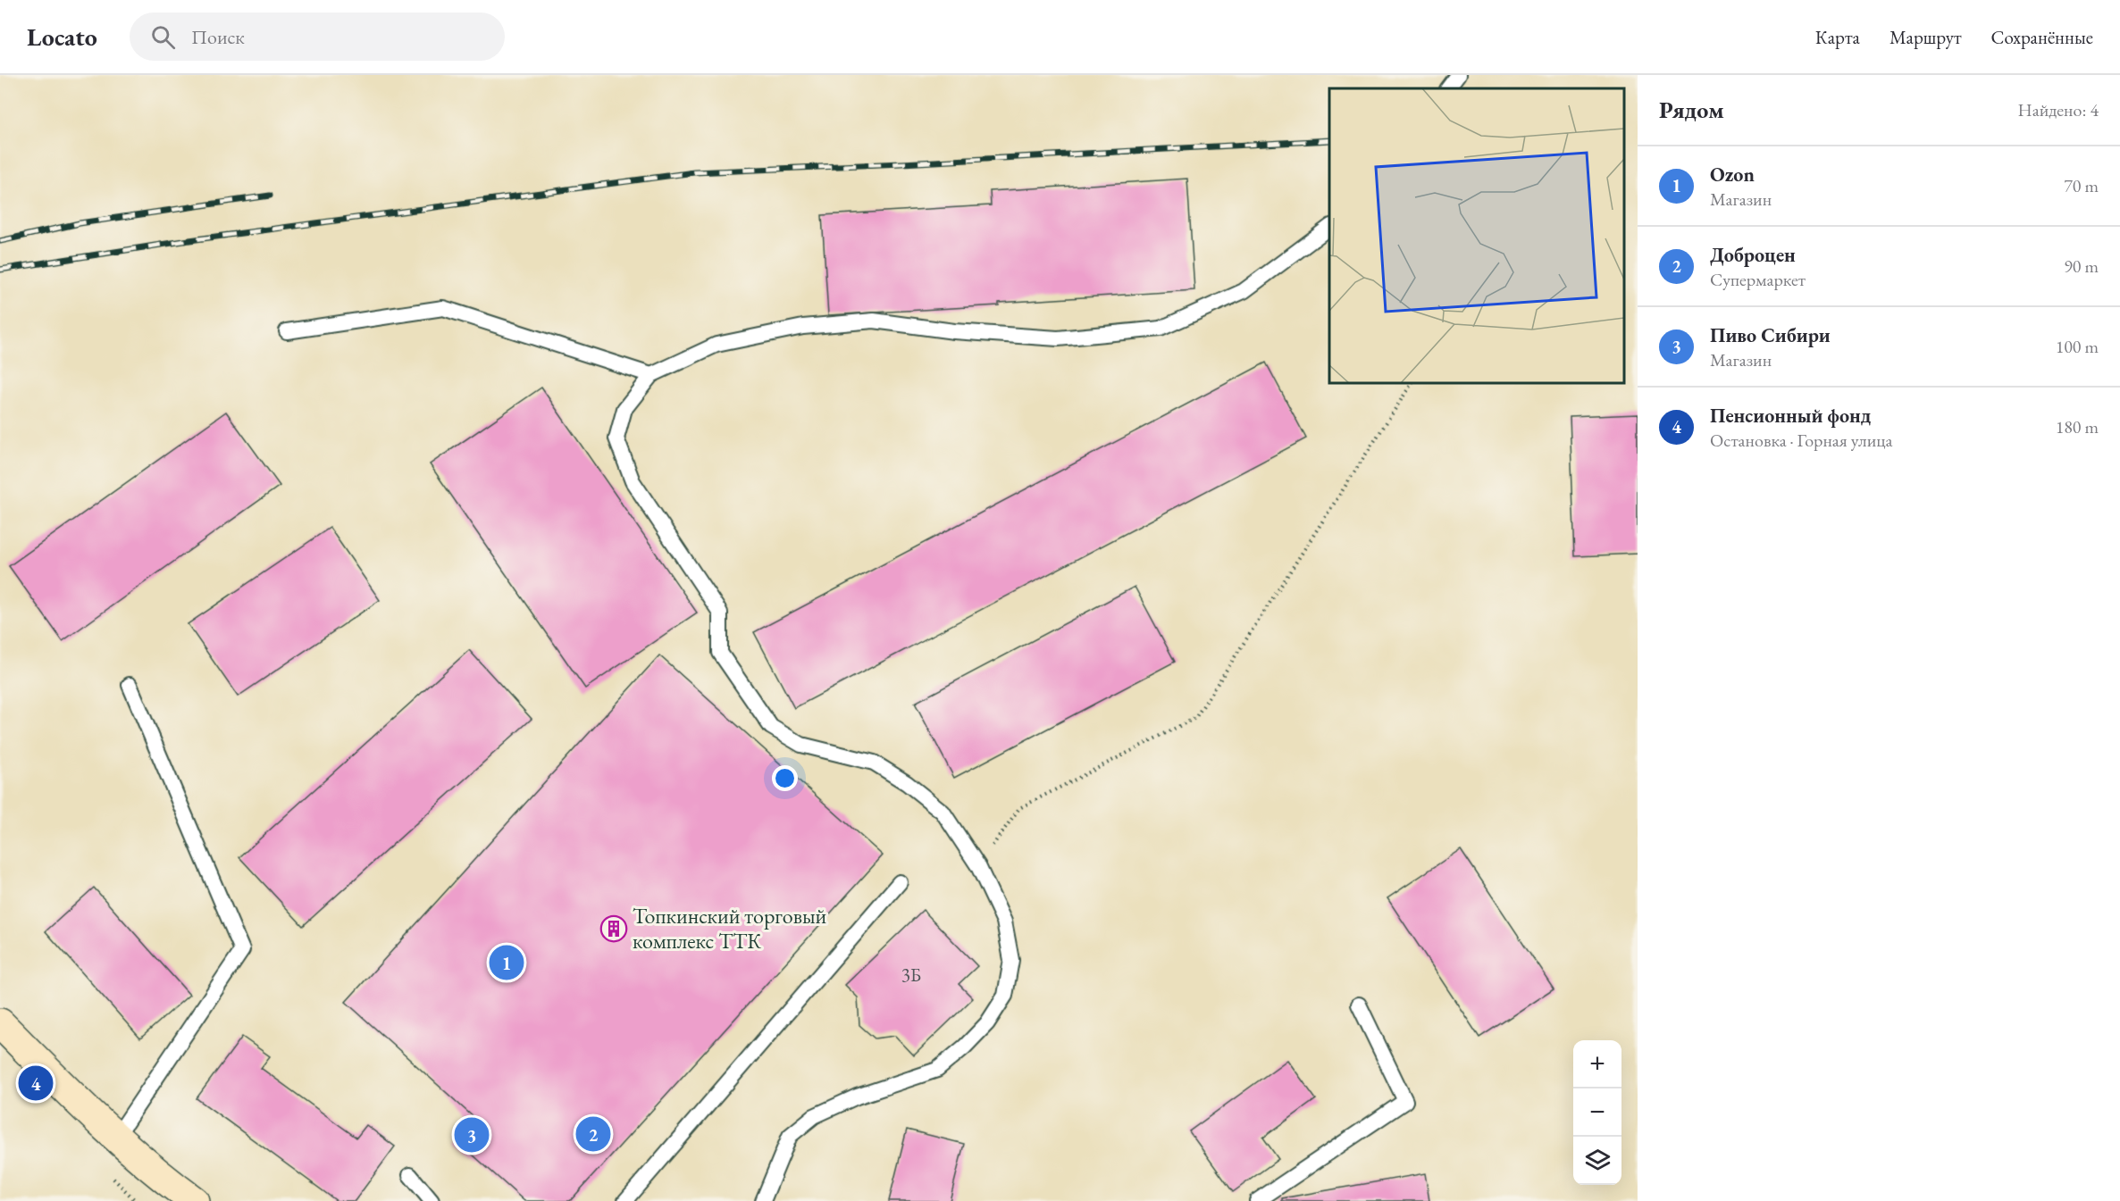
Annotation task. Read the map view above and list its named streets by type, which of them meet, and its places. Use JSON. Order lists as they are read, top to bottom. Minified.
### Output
{"places":{"building":["Топкинский торговый комплекс ТТК"]},"house_numbers":["3Б"],"page":{"header":"Locato","search":"Поиск","nav":["Карта","Маршрут","Сохранённые"],"heading":["Рядом","Найдено: 4"],"list":[{"mark":"1","name":"Ozon","note":"Магазин","value":"70 m"},{"mark":"2","name":"Доброцен","note":"Супермаркет","value":"90 m"},{"mark":"3","name":"Пиво Сибири","note":"Магазин","value":"100 m"},{"mark":"4","name":"Пенсионный фонд","note":"Остановка · Горная улица","value":"180 m"}],"pins":["1","4","2","3"],"map_buttons":["+","−"]}}
